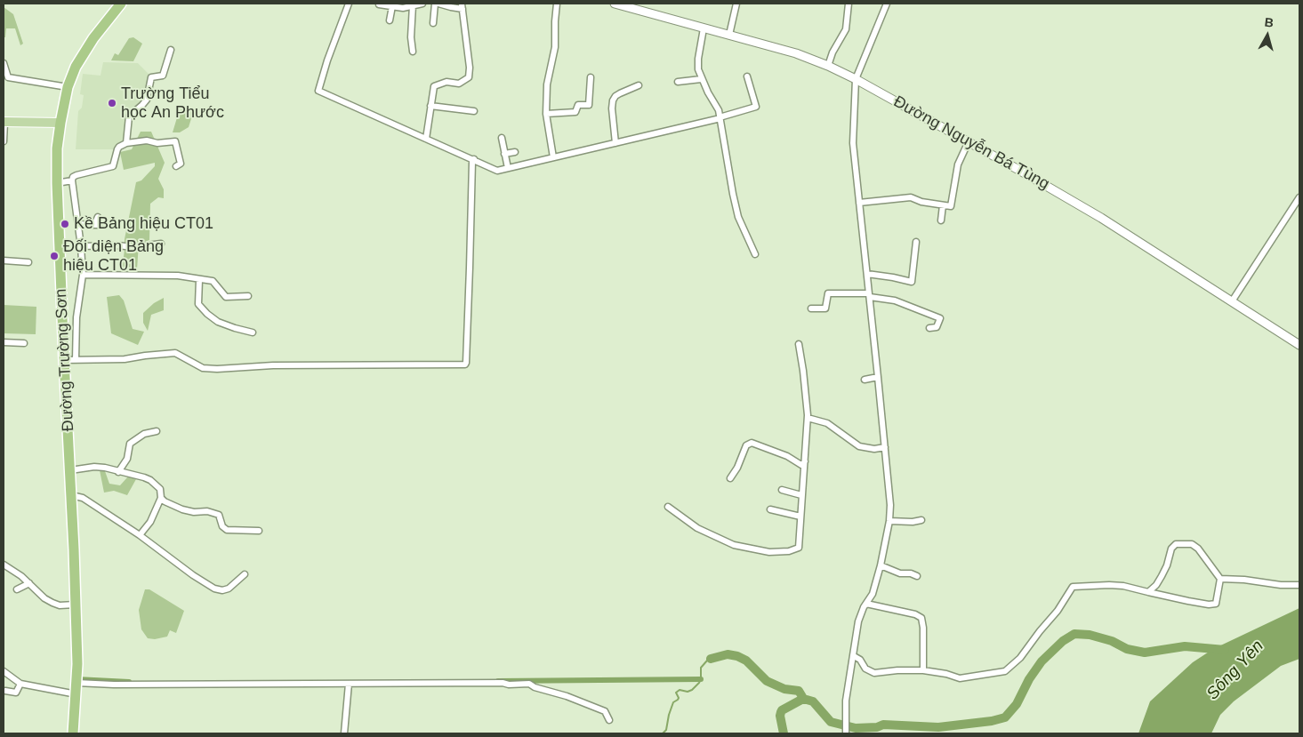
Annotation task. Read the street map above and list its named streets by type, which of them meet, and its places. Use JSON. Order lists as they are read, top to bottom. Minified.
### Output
{"streets":{"highway":["Đường Trường Sơn"],"main road":["Đường Nguyễn Bá Tùng"]},"water":["Sông Yên"],"places":["Trường Tiểu học An Phước","Kề Bảng hiệu CT01","Đối diện Bảng hiệu CT01"],"north":"top"}
